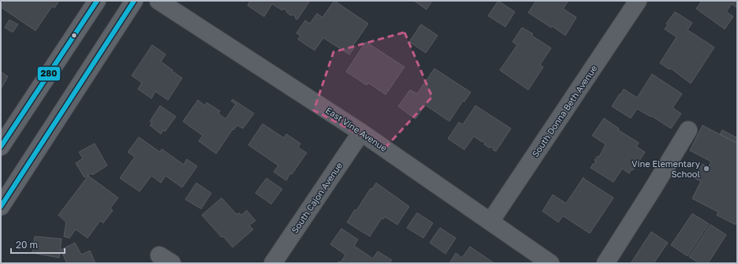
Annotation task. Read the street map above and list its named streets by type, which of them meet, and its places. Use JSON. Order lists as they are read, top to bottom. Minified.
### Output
{"streets":{"street":["South Donna Beth Avenue","East Vine Avenue","South Cajon Avenue"]},"crossings":[["South Donna Beth Avenue","East Vine Avenue"],["East Vine Avenue","South Cajon Avenue"]],"places":["Vine Elementary School"],"lines":["transit line 280"],"scale_bar":"20 m"}
